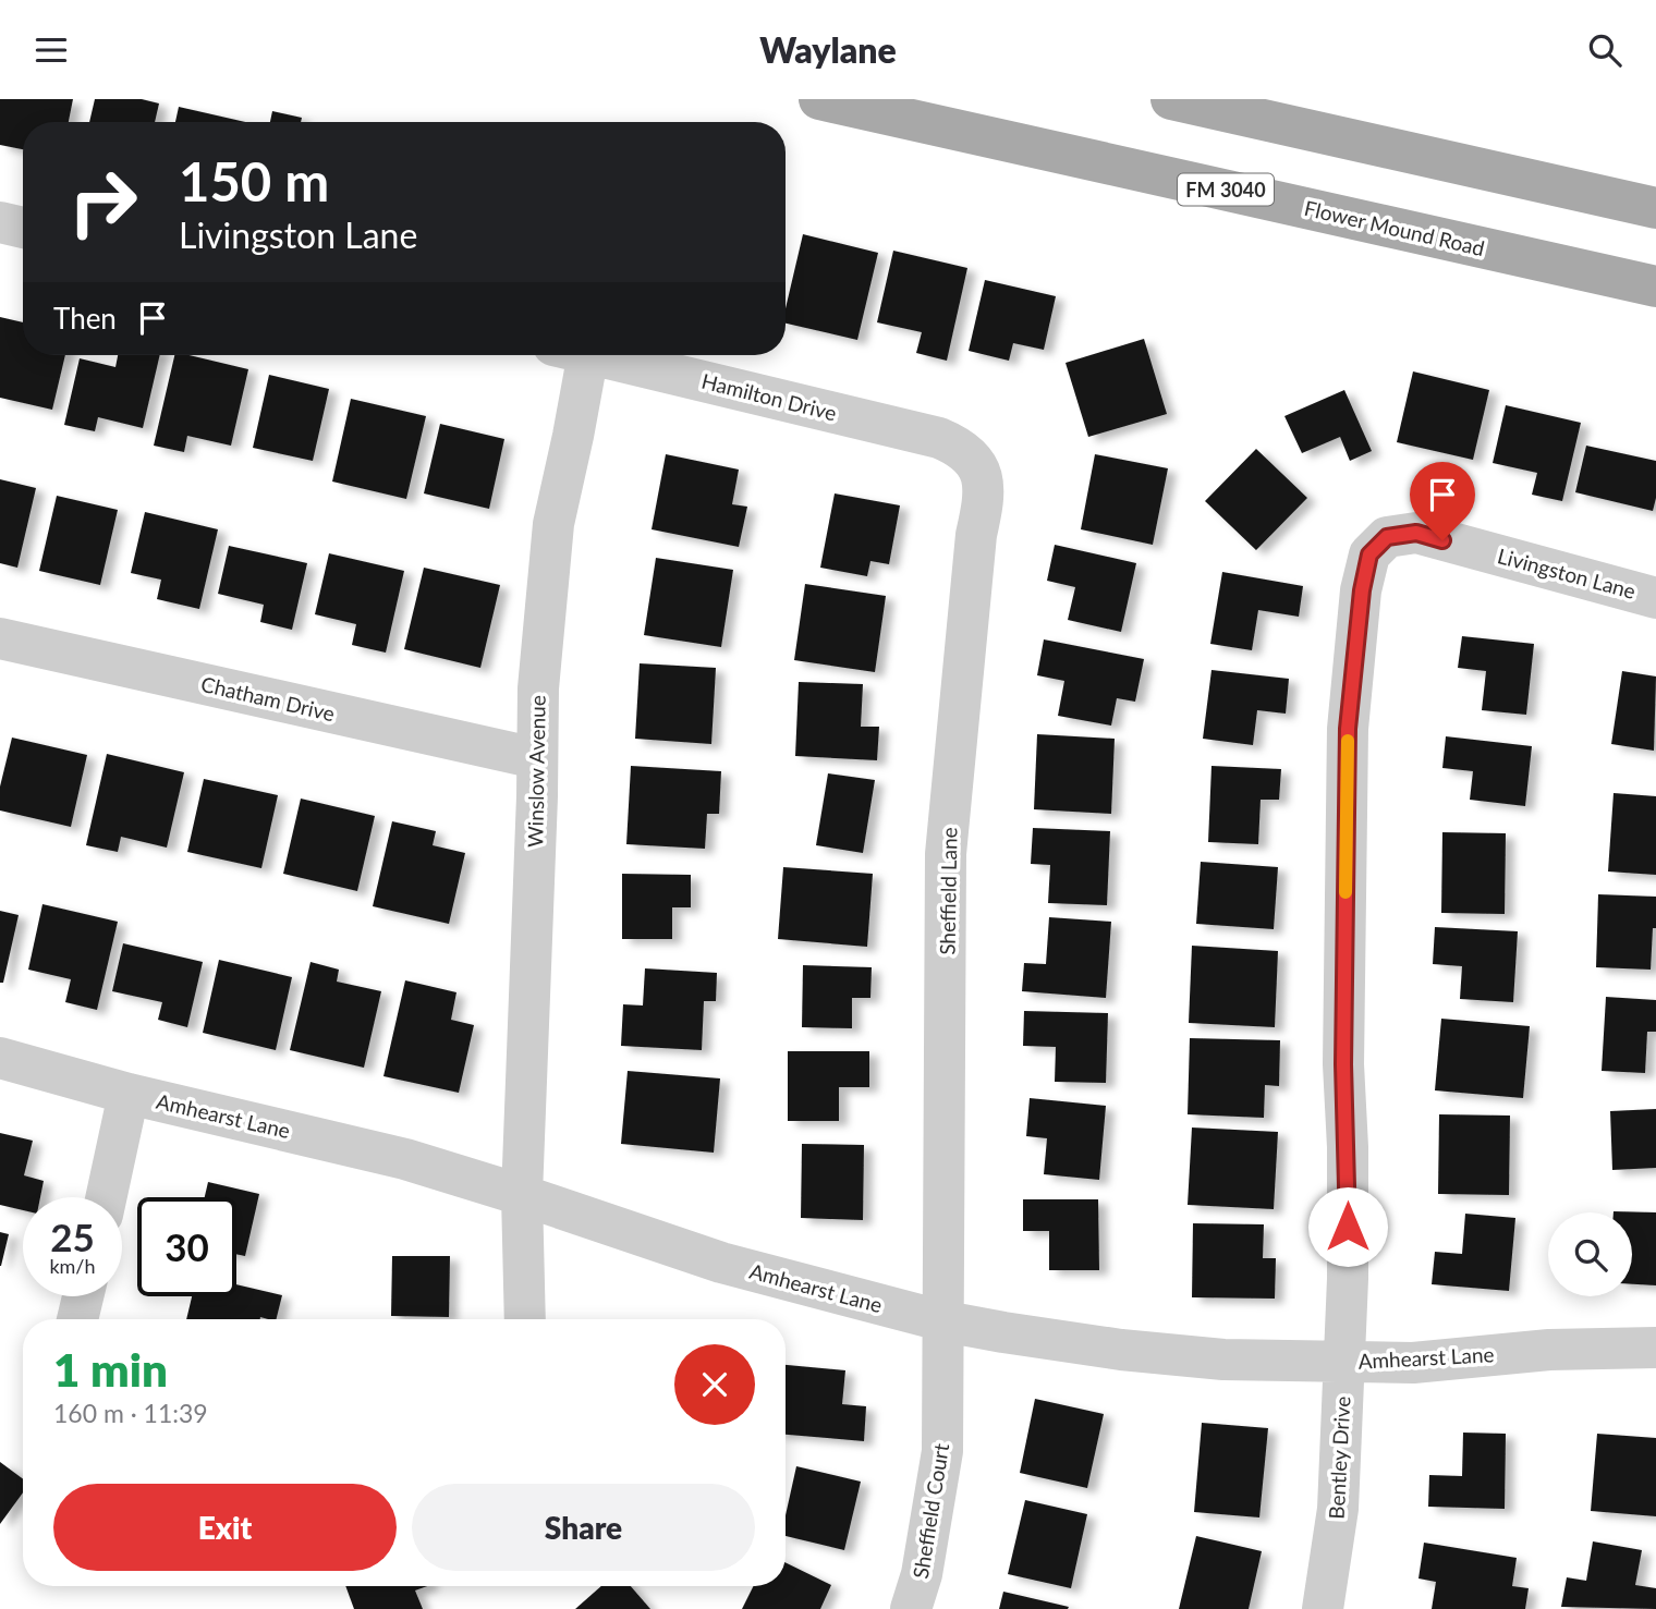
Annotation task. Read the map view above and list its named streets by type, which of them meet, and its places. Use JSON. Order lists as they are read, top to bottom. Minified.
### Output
{"streets":{"main road":["FM 3040","Flower Mound Road"],"street":["Hamilton Drive","Livingston Lane","Chatham Drive","Winslow Avenue","Sheffield Lane","Amhearst Lane","Bentley Drive","Sheffield Court"]},"crossings":[["Hamilton Drive","Sheffield Lane"],["Livingston Lane","Bentley Drive"],["Chatham Drive","Winslow Avenue"],["Winslow Avenue","Amhearst Lane"],["Sheffield Lane","Amhearst Lane"],["Sheffield Lane","Sheffield Court"],["Amhearst Lane","Bentley Drive"],["Amhearst Lane","Sheffield Court"]],"page":{"header":"Waylane","turn":["150 m","Livingston Lane"],"then":"Then","speed":"25 km/h","limit":"30","heading":["1 min","160 m · 11:39"],"buttons":["Exit","Share"]}}
